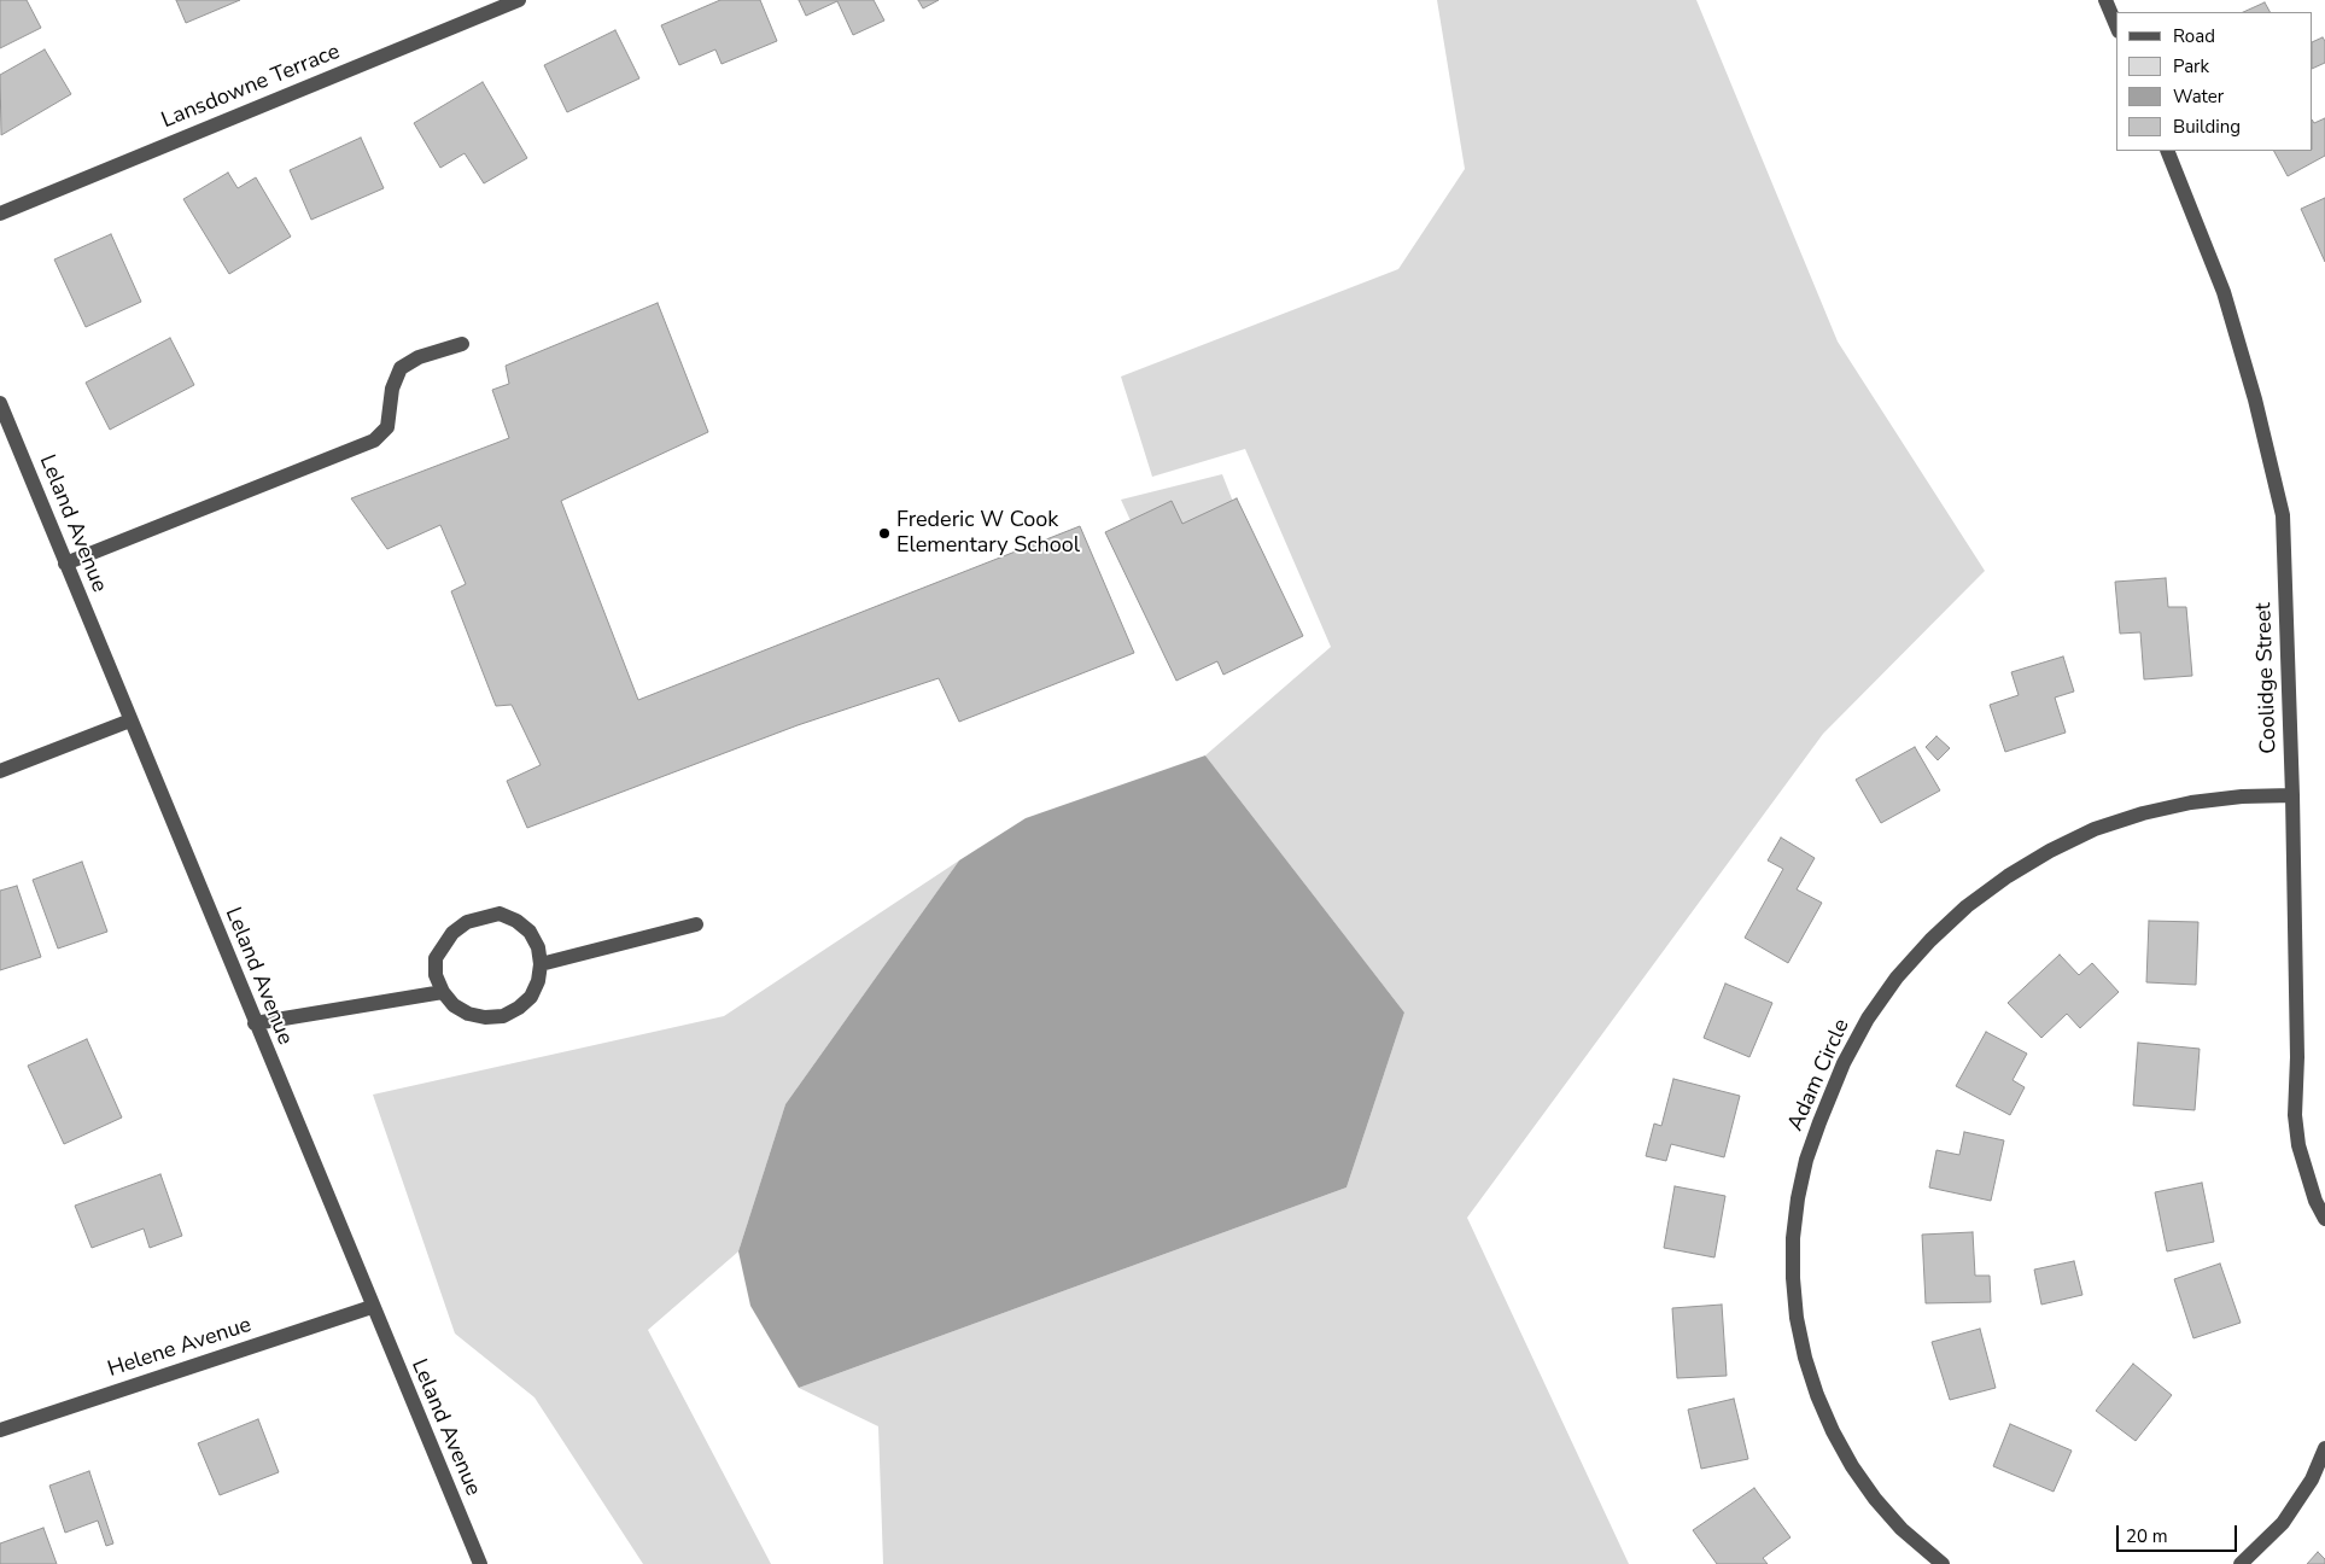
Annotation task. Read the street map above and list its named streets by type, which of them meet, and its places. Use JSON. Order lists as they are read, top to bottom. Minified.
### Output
{"streets":{"street":["Lansdowne Terrace","Leland Avenue","Coolidge Street","Adam Circle","Helene Avenue"]},"crossings":[["Leland Avenue","Helene Avenue"],["Coolidge Street","Adam Circle"]],"places":["Frederic W Cook Elementary School"],"legend":["Road","Park","Water","Building"],"scale_bar":"20 m"}
